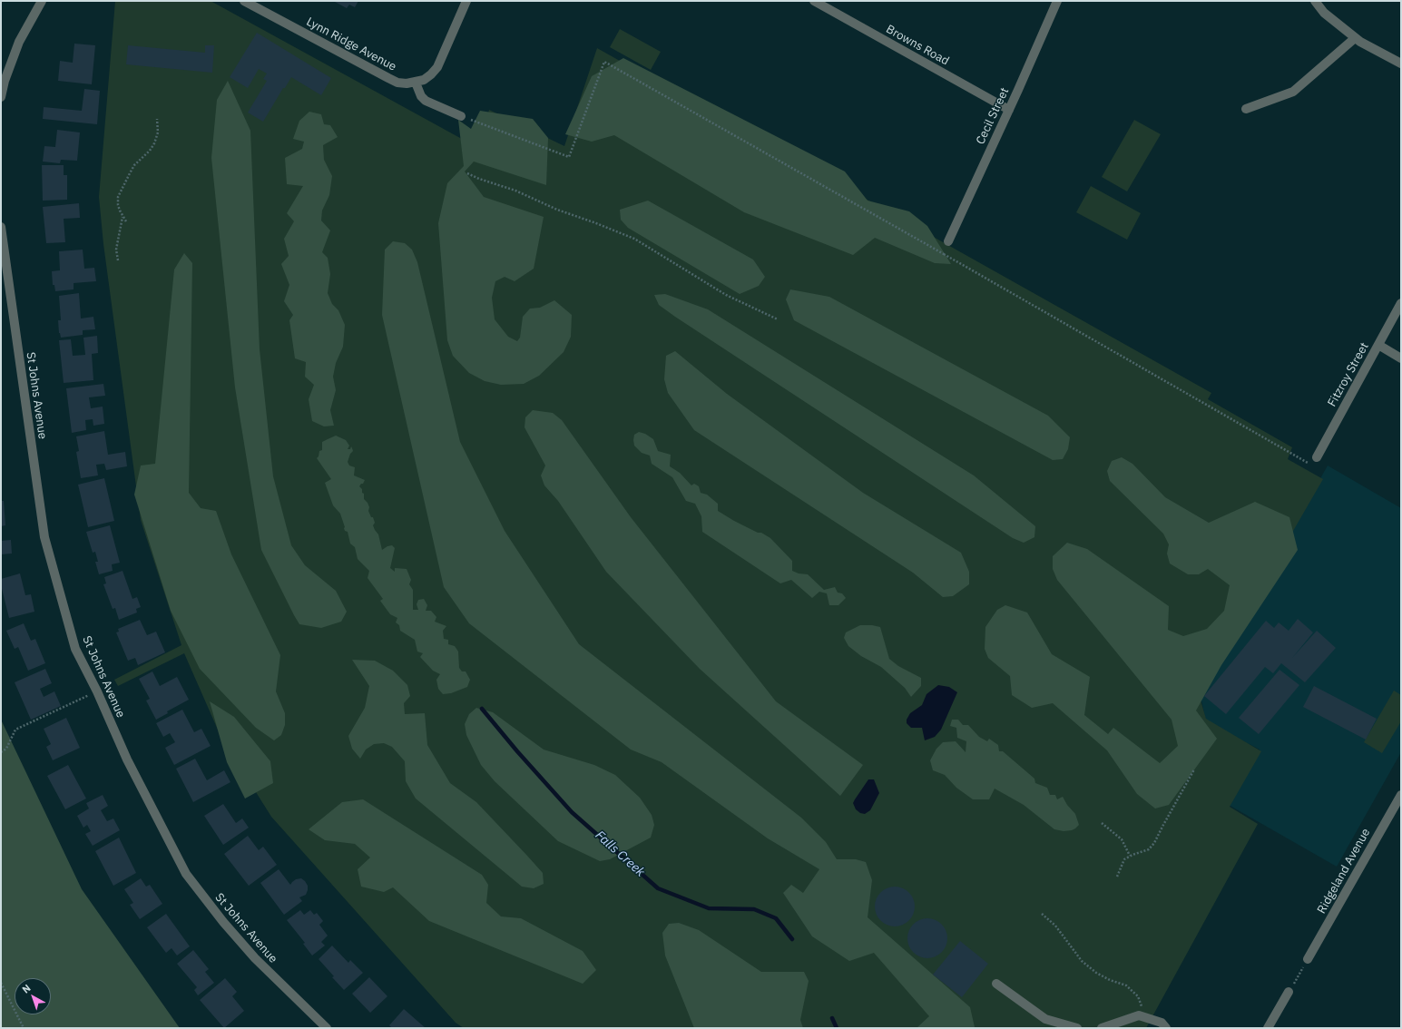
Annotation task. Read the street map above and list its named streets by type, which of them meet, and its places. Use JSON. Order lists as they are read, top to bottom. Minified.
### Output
{"streets":{"street":["Lynn Ridge Avenue","Browns Road","Cecil Street","Fitzroy Street","St Johns Avenue","Ridgeland Avenue"]},"crossings":[["Browns Road","Cecil Street"]],"water":["Falls Creek"],"north":"top left"}
